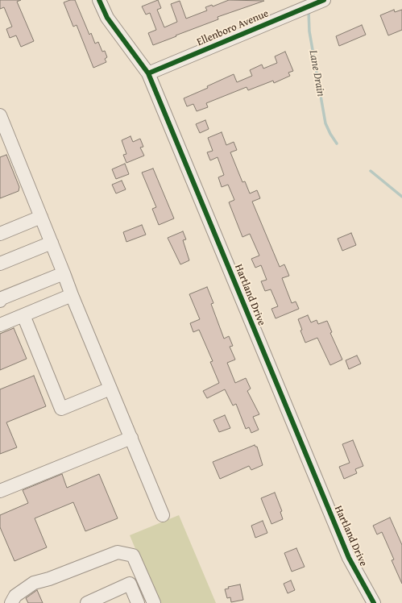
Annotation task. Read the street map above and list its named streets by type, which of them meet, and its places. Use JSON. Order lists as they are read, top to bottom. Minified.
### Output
{"streets":{"street":["Ellenboro Avenue","Hartland Drive"]},"crossings":[["Ellenboro Avenue","Hartland Drive"]],"water":["Lane Drain"]}
